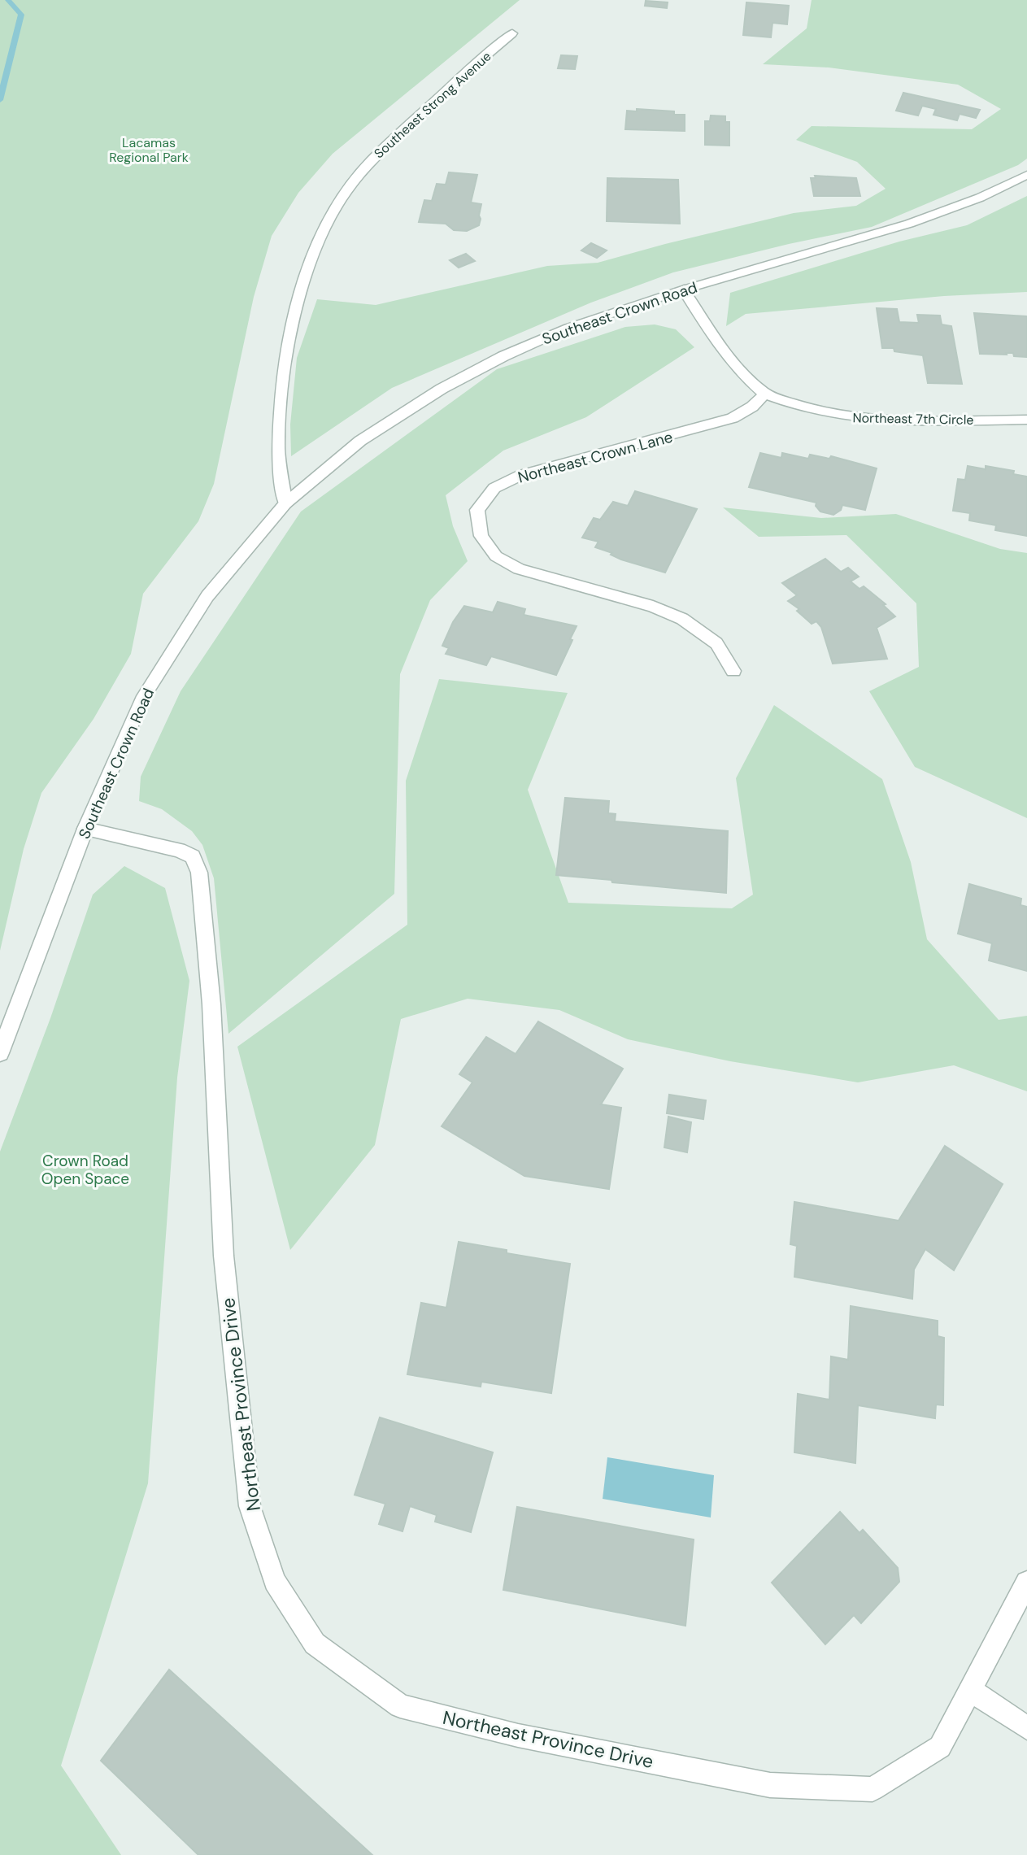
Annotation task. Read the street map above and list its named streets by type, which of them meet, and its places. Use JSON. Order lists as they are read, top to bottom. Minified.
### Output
{"streets":{"street":["Southeast Strong Avenue","Southeast Crown Road","Northeast 7th Circle","Northeast Crown Lane","Northeast Province Drive"]},"crossings":[["Southeast Strong Avenue","Southeast Crown Road"],["Southeast Crown Road","Northeast 7th Circle"],["Southeast Crown Road","Northeast Province Drive"],["Northeast 7th Circle","Northeast Crown Lane"]],"parks":["Lacamas Regional Park","Crown Road Open Space"]}
